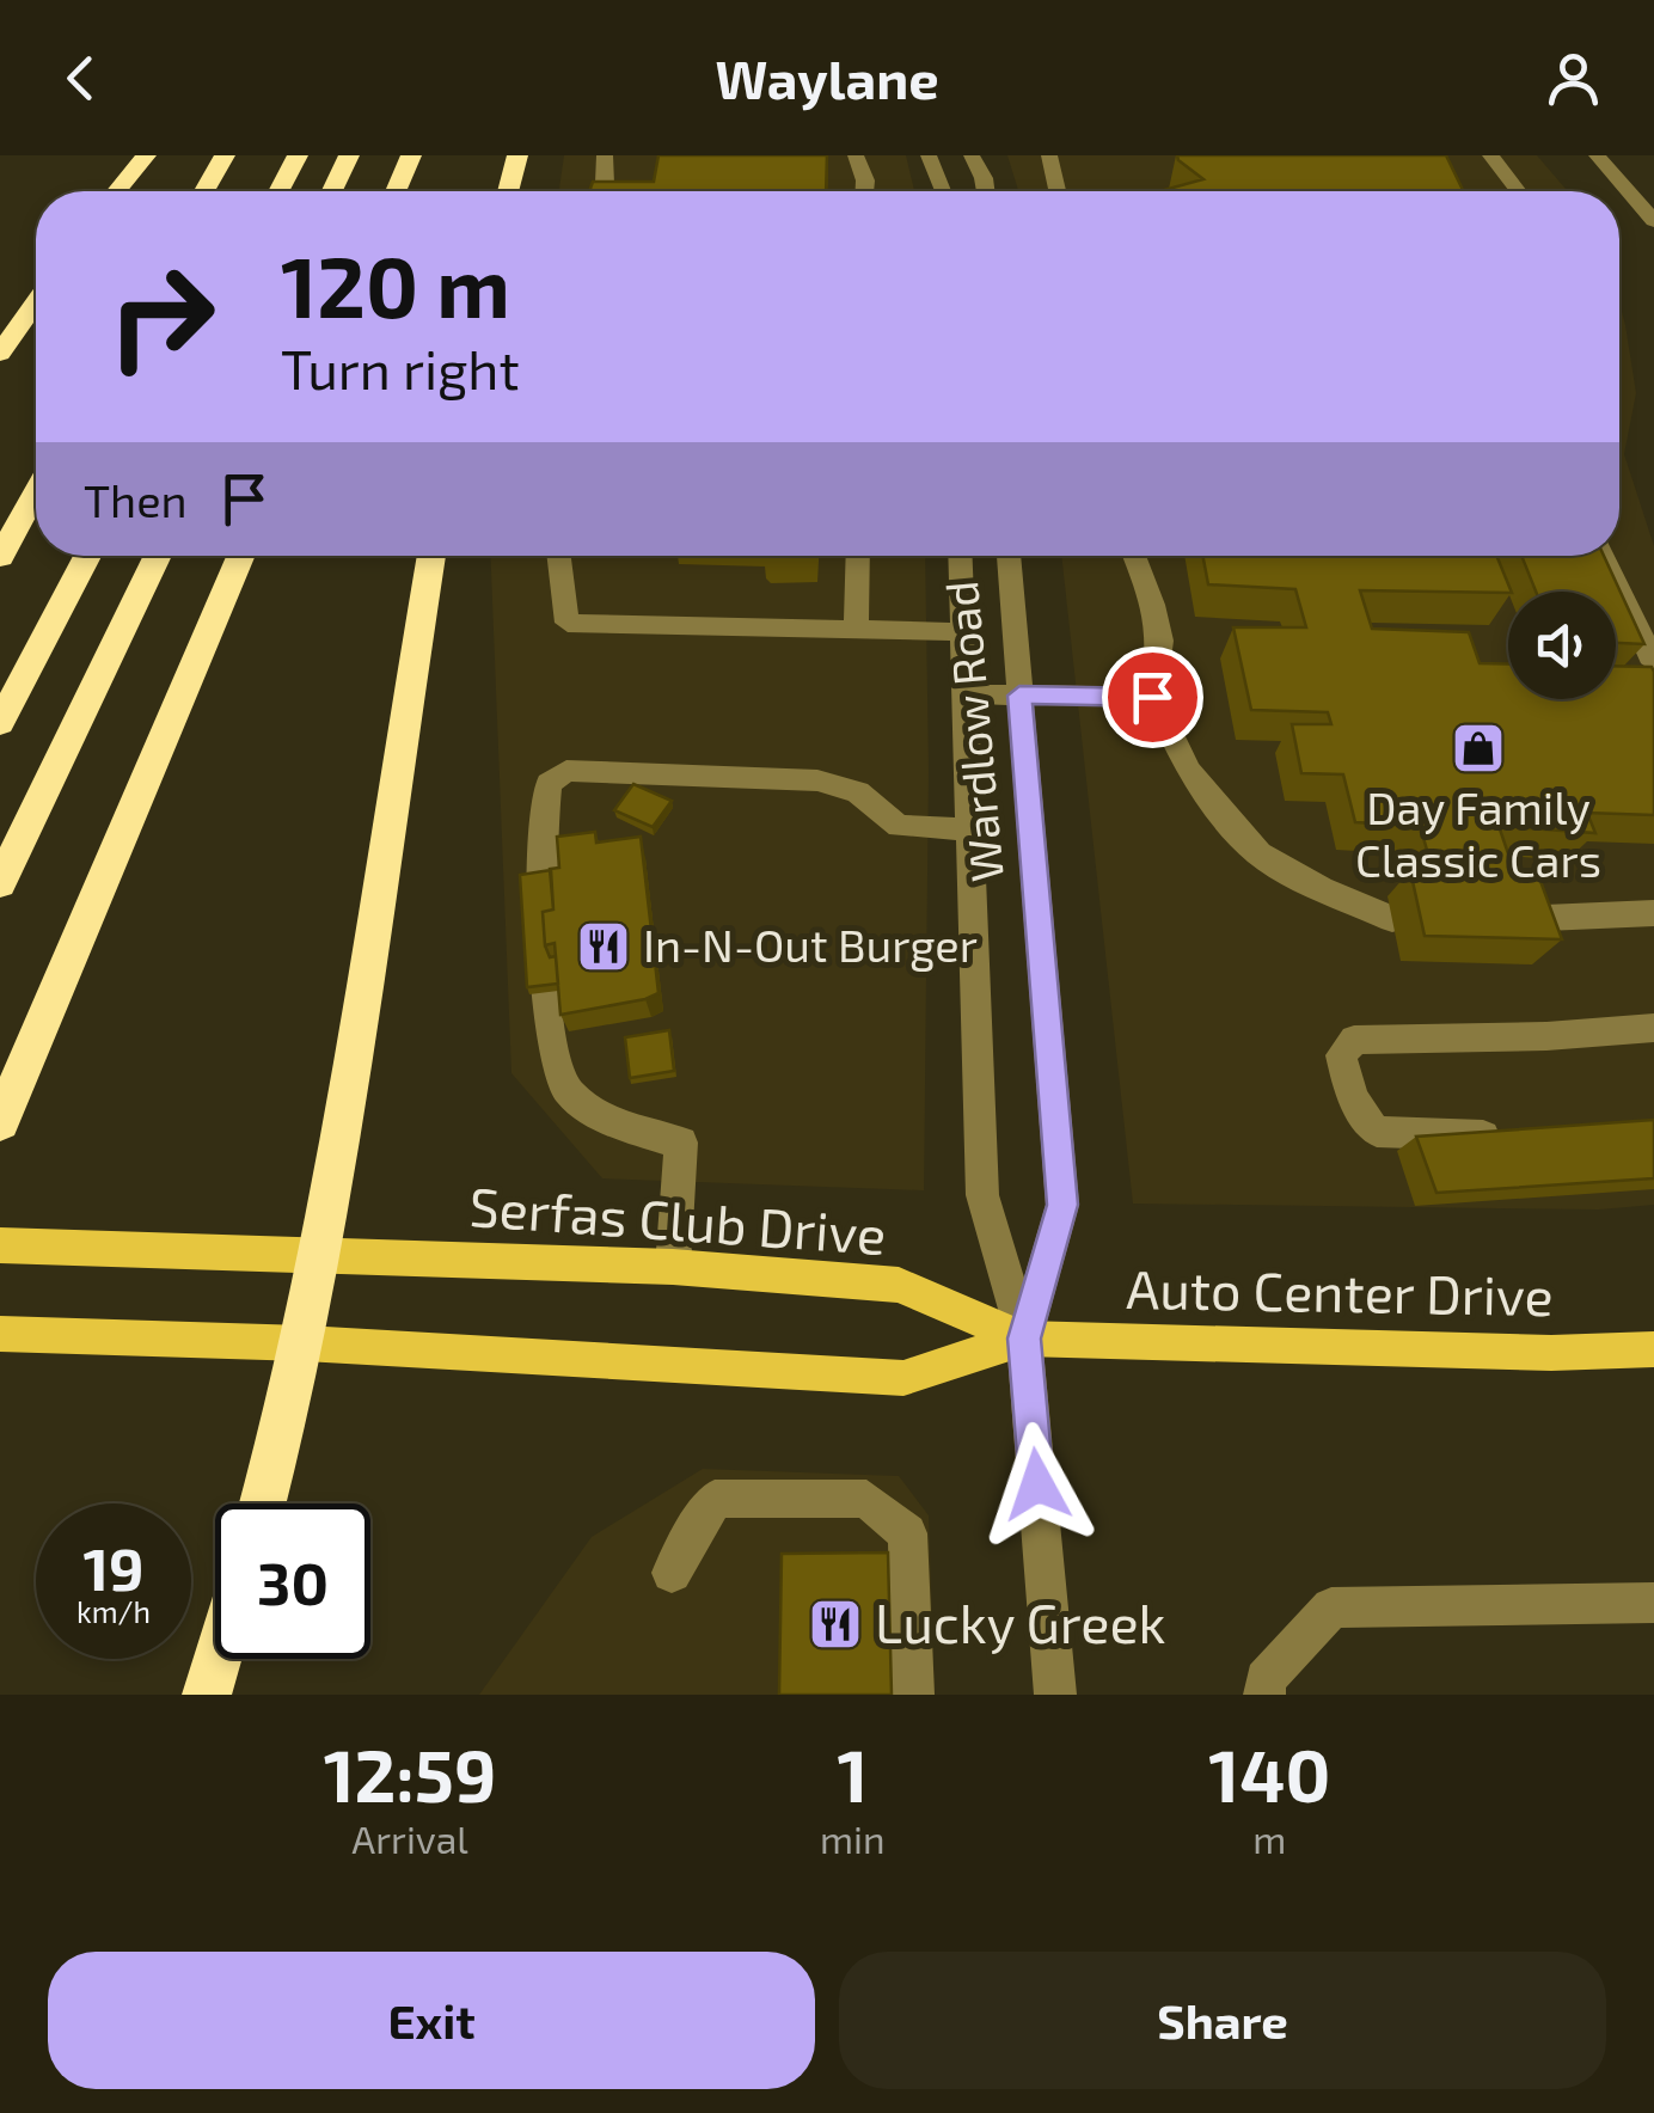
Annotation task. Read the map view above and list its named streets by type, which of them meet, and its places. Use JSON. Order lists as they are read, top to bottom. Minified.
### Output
{"streets":{"main road":["Serfas Club Drive","Auto Center Drive"],"street":["Wardlow Road"]},"crossings":[["Wardlow Road","Serfas Club Drive"],["Wardlow Road","Auto Center Drive"],["Serfas Club Drive","Auto Center Drive"]],"places":{"shop":["Day Family Classic Cars"],"restaurant":["In-N-Out Burger","Lucky Greek"]},"page":{"header":"Waylane","turn":["120 m","Turn right"],"then":"Then","speed":"19 km/h","limit":"30","eta":["12:59","Arrival","1","min","140","m"],"buttons":["Exit","Share"]}}
